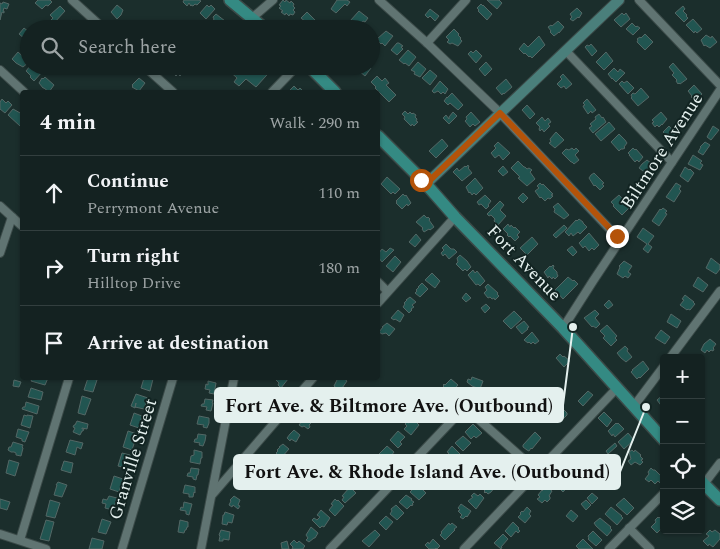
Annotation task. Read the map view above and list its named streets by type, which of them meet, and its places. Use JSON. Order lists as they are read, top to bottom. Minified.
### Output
{"streets":{"main road":["Fort Avenue"],"street":["Biltmore Avenue","Granville Street"]},"crossings":[["Biltmore Avenue","Fort Avenue"]],"places":["Fort Ave. & Biltmore Ave. (Outbound)","Fort Ave. & Rhode Island Ave. (Outbound)"],"page":{"search":"Search here","heading":["4 min","Walk · 290 m"],"list":[["Continue","Perrymont Avenue","110 m"],["Turn right","Hilltop Drive","180 m"],"Arrive at destination"],"map_buttons":["+","−"]}}
